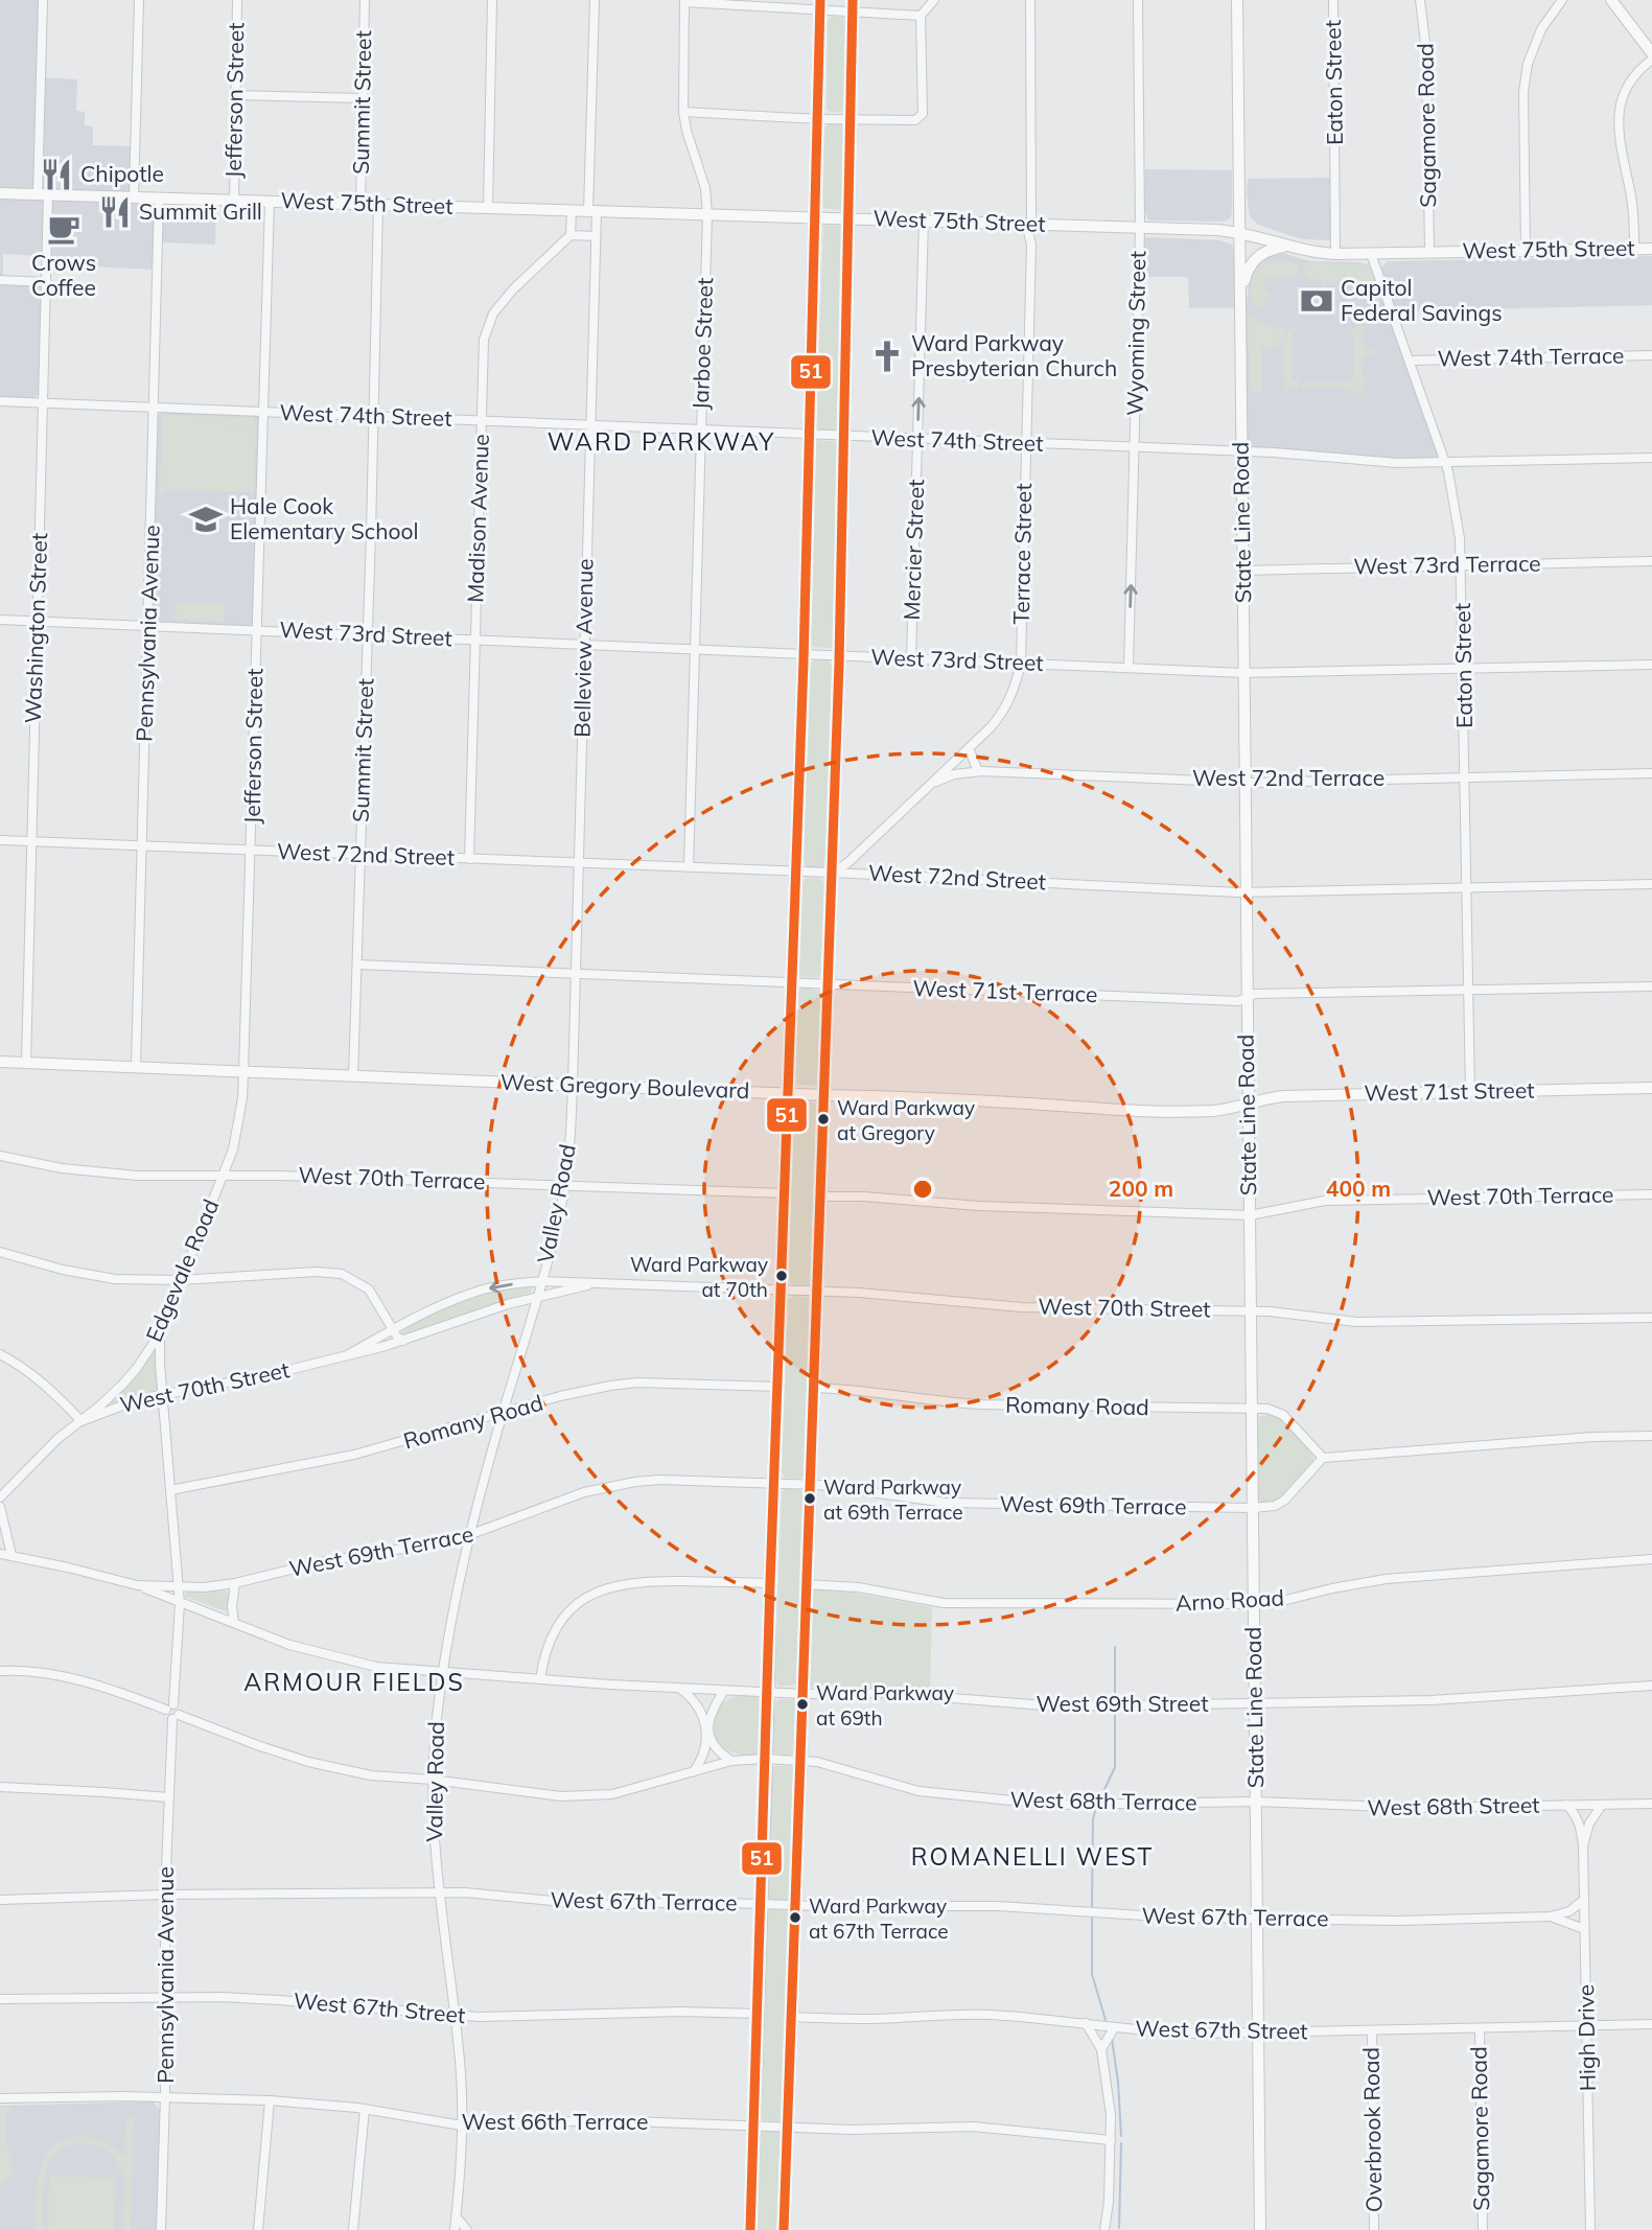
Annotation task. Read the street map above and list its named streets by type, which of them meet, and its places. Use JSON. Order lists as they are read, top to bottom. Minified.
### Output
{"streets":{"main road":["West 75th Street","State Line Road","West Gregory Boulevard","West 71st Street"],"street":["Eaton Street","Jefferson Street","Summit Street","Sagamore Road","Wyoming Street","Jarboe Street","West 74th Terrace","West 74th Street","Madison Avenue","Mercier Street","Terrace Street","West 73rd Terrace","Washington Street","Pennsylvania Avenue","West 73rd Street","Belleview Avenue","West 72nd Terrace","West 72nd Street","West 71st Terrace","West 70th Terrace","Valley Road","Edgevale Road","West 70th Street","Romany Road","West 69th Terrace","Arno Road","West 69th Street","West 68th Terrace","West 68th Street","West 67th Terrace","West 67th Street","High Drive","West 66th Terrace","Overbrook Road"]},"crossings":[["Eaton Street","West 75th Street"],["Eaton Street","West 74th Terrace"],["Eaton Street","West 74th Street"],["Eaton Street","West 73rd Terrace"],["Eaton Street","West 73rd Street"],["Eaton Street","West 72nd Terrace"],["Eaton Street","West 72nd Street"],["Eaton Street","West 71st Terrace"],["Eaton Street","West 71st Street"],["Jefferson Street","West 75th Street"],["Jefferson Street","West 74th Street"],["Jefferson Street","West 73rd Street"],["Jefferson Street","West 72nd Street"],["Jefferson Street","West Gregory Boulevard"],["Jefferson Street","Edgevale Road"],["Summit Street","West 75th Street"],["Summit Street","West 74th Street"],["Summit Street","West 73rd Street"],["Summit Street","West 72nd Street"],["Summit Street","West 71st Terrace"],["Summit Street","West Gregory Boulevard"],["Sagamore Road","West 75th Street"],["Sagamore Road","West 67th Street"],["West 75th Street","Wyoming Street"],["West 75th Street","Jarboe Street"],["West 75th Street","State Line Road"],["West 75th Street","Mercier Street"],["West 75th Street","Terrace Street"],["West 75th Street","Washington Street"],["West 75th Street","Pennsylvania Avenue"],["West 75th Street","Belleview Avenue"],["Wyoming Street","West 74th Street"],["Wyoming Street","West 73rd Street"],["Jarboe Street","West 74th Street"],["Jarboe Street","West 73rd Street"],["Jarboe Street","West 72nd Street"],["West 74th Street","Madison Avenue"],["West 74th Street","State Line Road"],["West 74th Street","Mercier Street"],["West 74th Street","Terrace Street"],["West 74th Street","Washington Street"],["West 74th Street","Pennsylvania Avenue"],["West 74th Street","Belleview Avenue"],["Madison Avenue","West 73rd Street"],["Madison Avenue","West 72nd Street"],["State Line Road","West 73rd Terrace"],["State Line Road","West 73rd Street"],["State Line Road","West 72nd Terrace"],["State Line Road","West 72nd Street"],["State Line Road","West 71st Terrace"],["State Line Road","West Gregory Boulevard"],["State Line Road","West 71st Street"],["State Line Road","West 70th Terrace"],["State Line Road","West 70th Street"],["State Line Road","Romany Road"],["State Line Road","West 69th Terrace"],["State Line Road","Arno Road"],["State Line Road","West 69th Street"],["State Line Road","West 68th Terrace"],["State Line Road","West 68th Street"],["State Line Road","West 67th Terrace"],["State Line Road","West 67th Street"],["Mercier Street","West 73rd Street"],["Terrace Street","West 73rd Street"],["Terrace Street","West 72nd Terrace"],["Terrace Street","West 72nd Street"],["Washington Street","West 73rd Street"],["Washington Street","West 72nd Street"],["Washington Street","West Gregory Boulevard"],["Pennsylvania Avenue","West 73rd Street"],["Pennsylvania Avenue","West 72nd Street"],["Pennsylvania Avenue","West Gregory Boulevard"],["Pennsylvania Avenue","West 68th Terrace"],["Pennsylvania Avenue","West 67th Terrace"],["Pennsylvania Avenue","West 67th Street"],["Pennsylvania Avenue","West 66th Terrace"],["West 73rd Street","Belleview Avenue"],["Belleview Avenue","West 72nd Street"],["Belleview Avenue","West 71st Terrace"],["Belleview Avenue","West Gregory Boulevard"],["Belleview Avenue","Valley Road"],["West Gregory Boulevard","West 71st Street"],["West Gregory Boulevard","Valley Road"],["West Gregory Boulevard","Edgevale Road"],["West 70th Terrace","Valley Road"],["West 70th Terrace","Edgevale Road"],["Valley Road","West 70th Street"],["Valley Road","Romany Road"],["Valley Road","West 69th Terrace"],["Valley Road","West 69th Street"],["Valley Road","West 68th Terrace"],["Valley Road","West 67th Terrace"],["Valley Road","West 67th Street"],["Valley Road","West 66th Terrace"],["Edgevale Road","West 70th Street"],["Romany Road","West 69th Terrace"],["West 68th Terrace","West 68th Street"],["West 68th Street","High Drive"],["West 67th Terrace","High Drive"],["West 67th Street","High Drive"],["West 67th Street","Overbrook Road"]],"one_way":["Mercier Street"],"districts":["WARD PARKWAY","ARMOUR FIELDS","ROMANELLI WEST"],"places":{"restaurant":["Chipotle","Summit Grill"],"cafe":["Crows Coffee"],"bank":["Capitol Federal Savings"],"church":["Ward Parkway Presbyterian Church"],"school or university":["Hale Cook Elementary School"],"other":["Ward Parkway at Gregory","Ward Parkway at 70th","Ward Parkway at 69th Terrace","Ward Parkway at 69th","Ward Parkway at 67th Terrace"]},"lines":["transit line 51"],"rings":["200 m","400 m"]}
